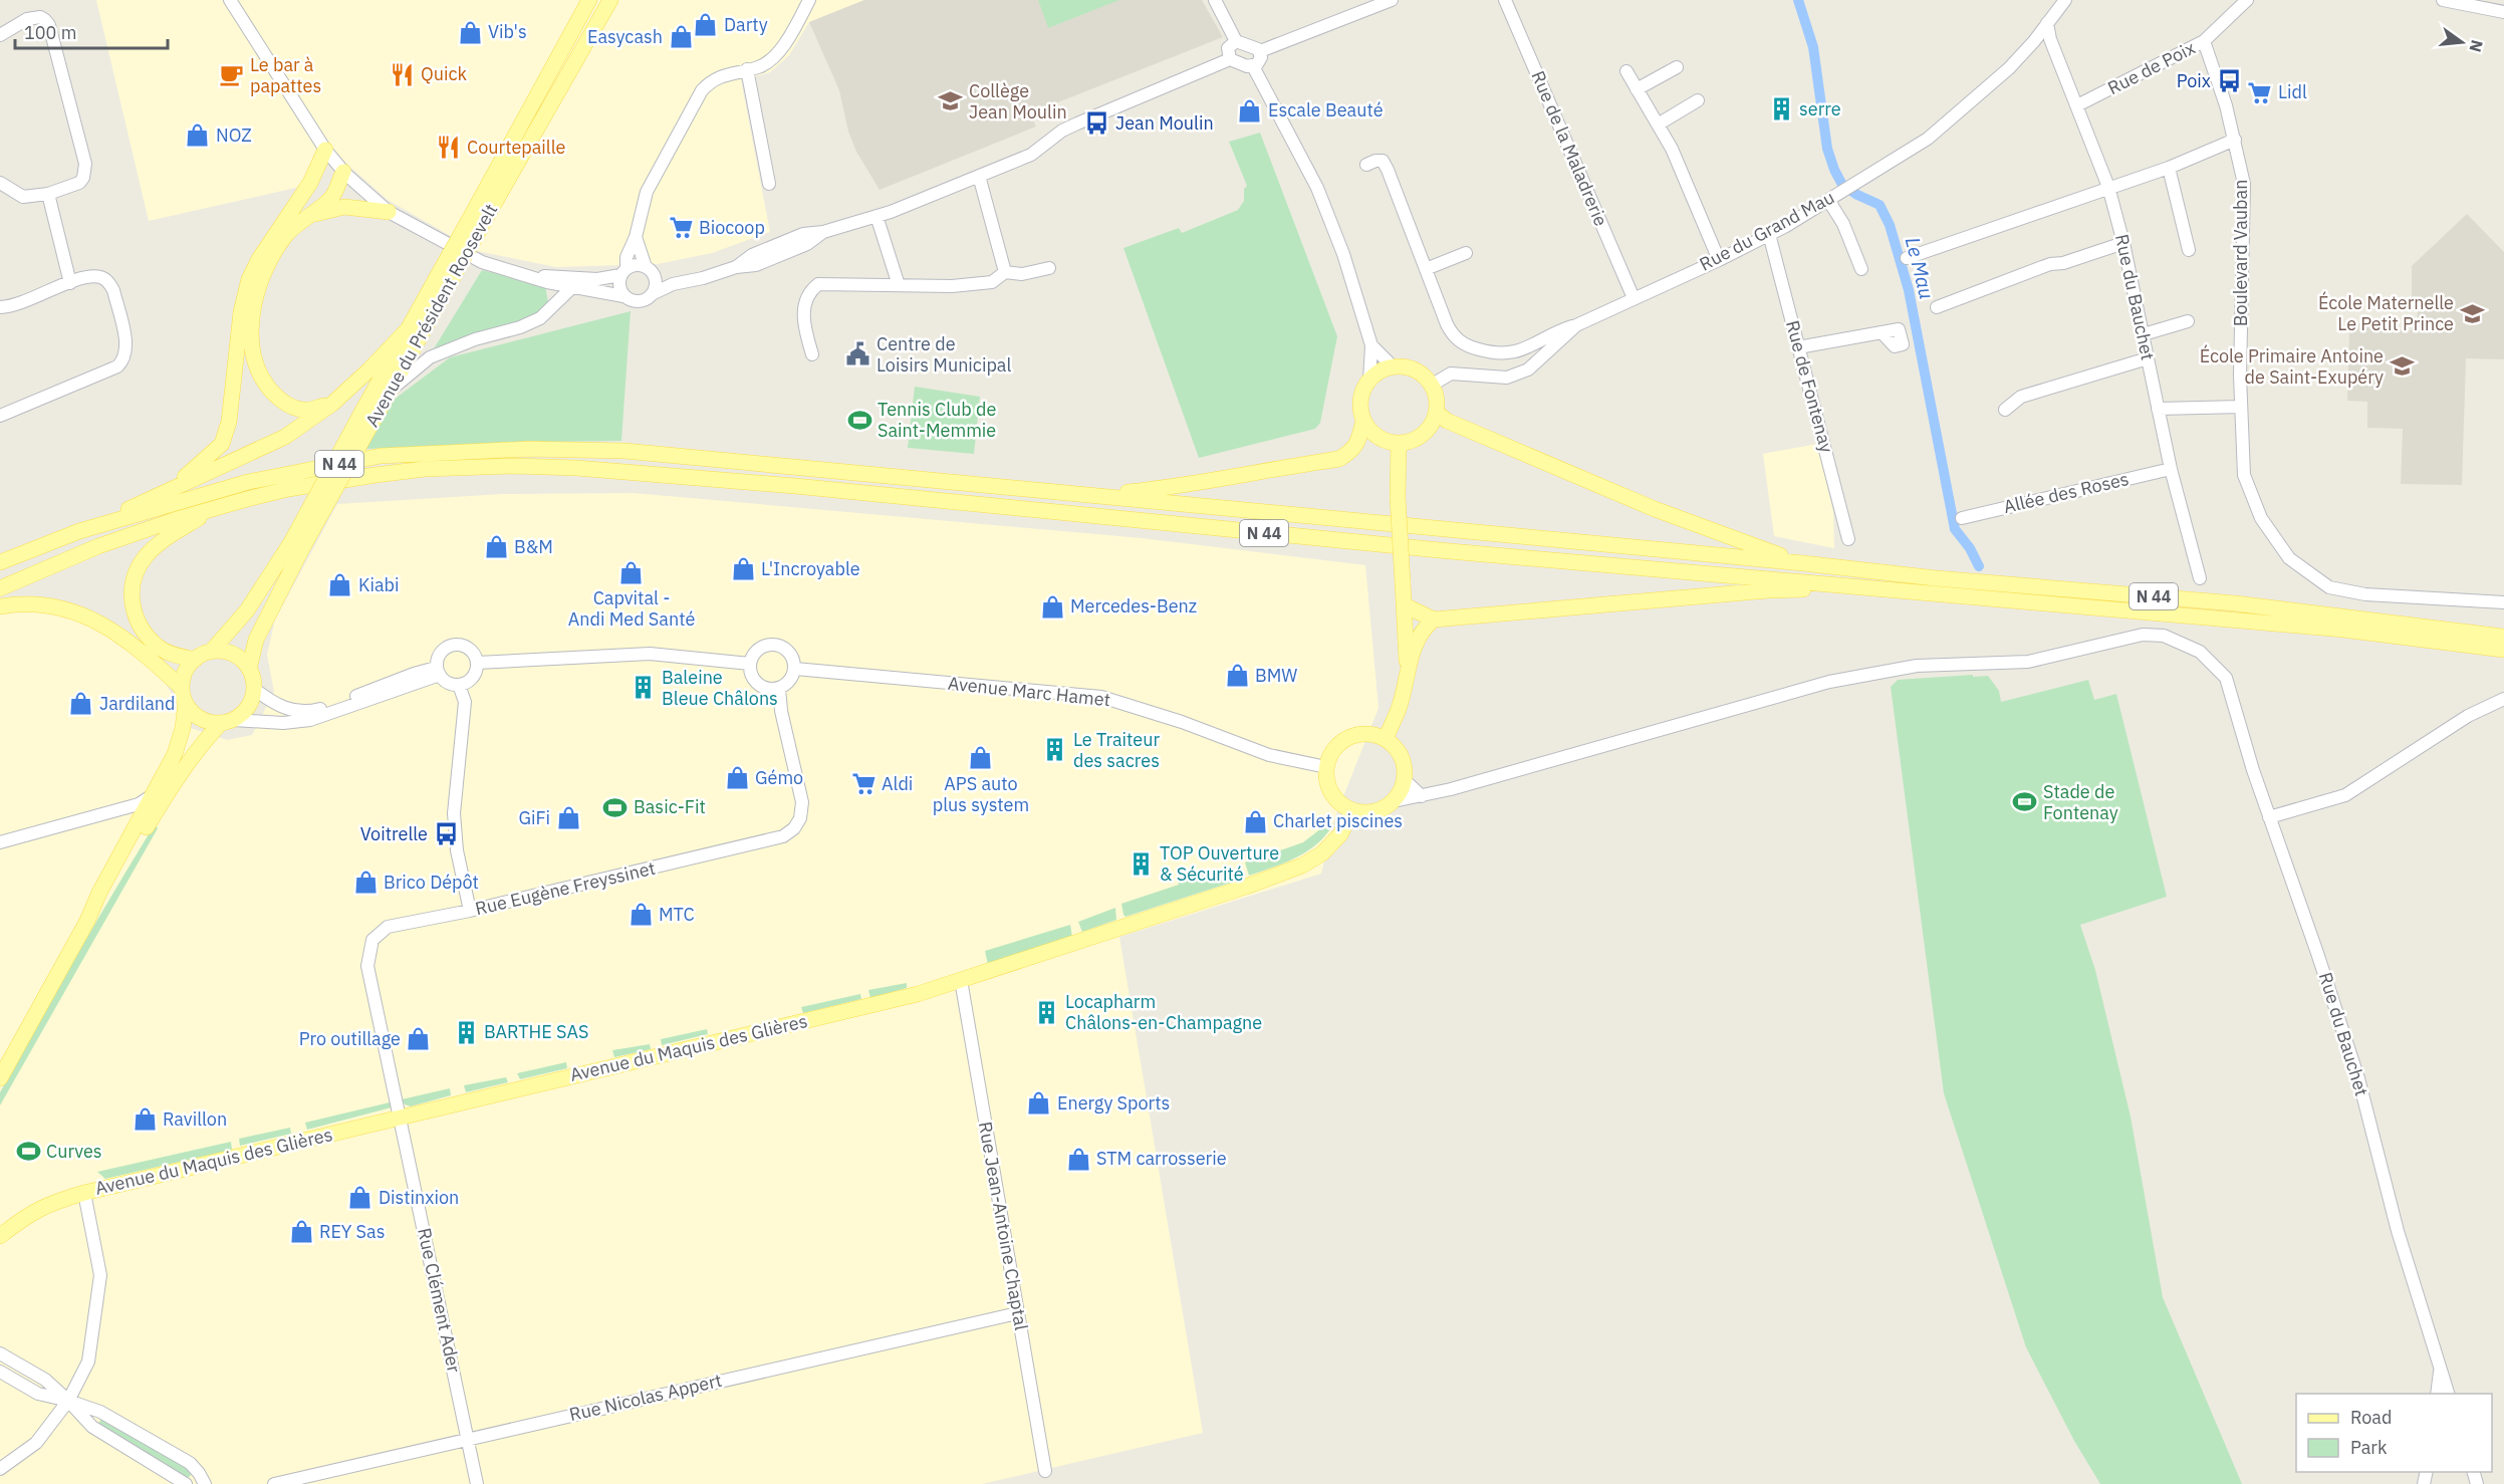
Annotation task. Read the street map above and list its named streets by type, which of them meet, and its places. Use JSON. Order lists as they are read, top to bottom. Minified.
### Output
{"streets":{"main road":["Avenue du Président Roosevelt","N 44","Avenue du Maquis des Glières"],"street":["Rue de Poix","Rue de la Maladrerie","Rue du Grand Mau","Boulevard Vauban","Rue du Bauchet","Rue de Fontenay","Allée des Roses","Avenue Marc Hamet","Rue Eugène Freyssinet","Rue Jean-Antoine Chaptal","Rue Clément Ader","Rue Nicolas Appert"]},"crossings":[["Rue de Poix","Boulevard Vauban"],["Rue de Poix","Rue du Bauchet"],["Rue de la Maladrerie","Rue du Grand Mau"],["Rue du Grand Mau","Rue du Bauchet"],["Rue du Grand Mau","Rue de Fontenay"],["Rue du Bauchet","Allée des Roses"],["Avenue Marc Hamet","Rue Eugène Freyssinet"],["Avenue Marc Hamet","Avenue du Maquis des Glières"],["Rue Eugène Freyssinet","Avenue du Maquis des Glières"],["Rue Eugène Freyssinet","Rue Clément Ader"],["Avenue du Maquis des Glières","Rue Jean-Antoine Chaptal"],["Avenue du Maquis des Glières","Rue Clément Ader"],["Rue Jean-Antoine Chaptal","Rue Nicolas Appert"],["Rue Clément Ader","Rue Nicolas Appert"]],"water":["Le Mau"],"places":{"shop":["Darty","Vib's","Easycash","Escale Beauté","NOZ","B&M","L'Incroyable","Capvital - Andi Med Santé","Kiabi","Mercedes-Benz","BMW","Jardiland","APS auto plus system","Gémo","GiFi","Charlet piscines","Brico Dépôt","MTC","Pro outillage","Energy Sports","Ravillon","STM carrosserie","Distinxion","REY Sas"],"restaurant":["Quick","Courtepaille"],"cafe":["Le bar à papattes"],"bus stop":["Poix","Jean Moulin","Voitrelle"],"supermarket":["Lidl","Biocoop","Aldi"],"school or university":["Collège Jean Moulin","École Maternelle Le Petit Prince","École Primaire Antoine de Saint-Exupéry"],"building":["serre","Baleine Bleue Châlons","Le Traiteur des sacres","TOP Ouverture & Sécurité","Locapharm Châlons-en-Champagne","BARTHE SAS"],"public building":["Centre de Loisirs Municipal"],"sports":["Tennis Club de Saint-Memmie","Stade de Fontenay","Basic-Fit","Curves"]},"legend":["Road","Park"],"scale_bar":"100 m","north":"right"}
